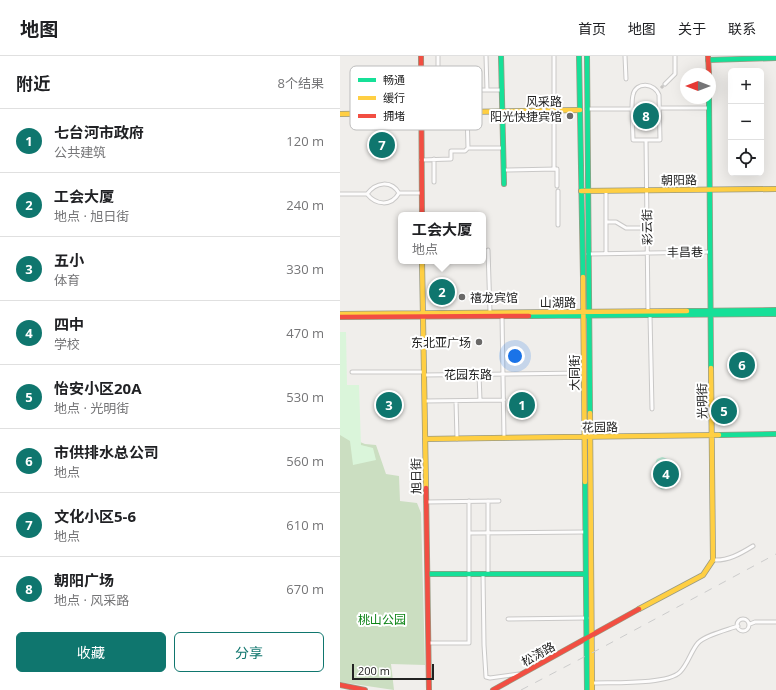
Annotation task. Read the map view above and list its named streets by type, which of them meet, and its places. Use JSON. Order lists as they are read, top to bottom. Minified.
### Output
{"streets":{"main road":["风采路","朝阳路","山湖路","大同街","光明街","花园路","旭日街","松涛路"],"street":["彩云街","丰昌巷","花园东路"]},"crossings":[["风采路","大同街"],["朝阳路","彩云街"],["朝阳路","大同街"],["朝阳路","光明街"],["彩云街","丰昌巷"],["彩云街","山湖路"],["丰昌巷","大同街"],["丰昌巷","光明街"],["山湖路","大同街"],["山湖路","光明街"],["山湖路","旭日街"],["大同街","花园东路"],["大同街","花园路"],["大同街","松涛路"],["花园东路","旭日街"],["光明街","花园路"],["花园路","旭日街"]],"parks":["桃山公园"],"places":["阳光快捷宾馆","禧龙宾馆","东北亚广场"],"legend":["畅通","缓行","拥堵"],"scale_bar":"200 m","north":"left","page":{"header":"地图","nav":["首页","地图","关于","联系"],"heading":["附近","8个结果"],"map_buttons":["+","−"],"pins":["8","7","2","6","1","3","5","4"],"list":[{"mark":"1","name":"七台河市政府","note":"公共建筑","value":"120 m"},{"mark":"2","name":"工会大厦","note":"地点 · 旭日街","value":"240 m"},{"mark":"3","name":"五小","note":"体育","value":"330 m"},{"mark":"4","name":"四中","note":"学校","value":"470 m"},{"mark":"5","name":"怡安小区20A","note":"地点 · 光明街","value":"530 m"},{"mark":"6","name":"市供排水总公司","note":"地点","value":"560 m"},{"mark":"7","name":"文化小区5-6","note":"地点","value":"610 m"},{"mark":"8","name":"朝阳广场","note":"地点 · 风采路","value":"670 m"}],"popup":["工会大厦","地点"],"buttons":["收藏","分享"],"scale":"200 m"}}
